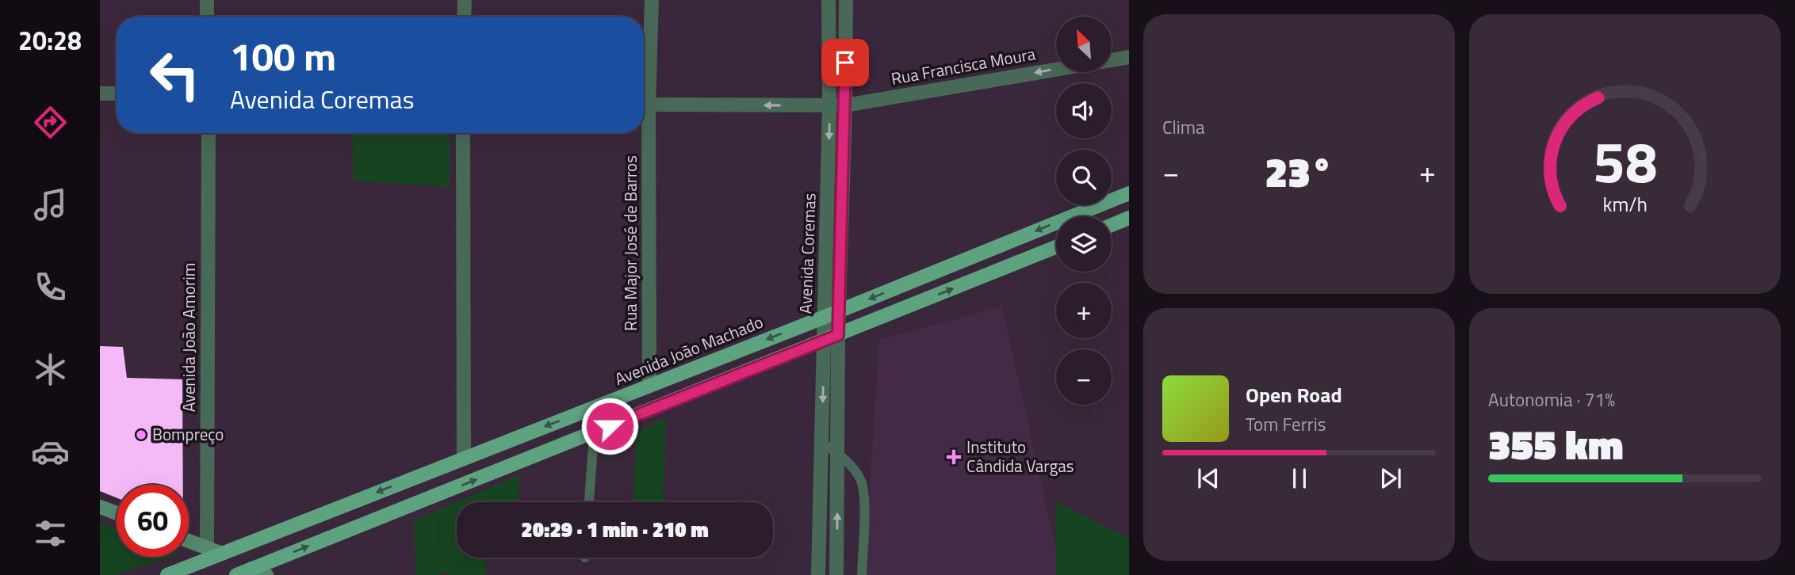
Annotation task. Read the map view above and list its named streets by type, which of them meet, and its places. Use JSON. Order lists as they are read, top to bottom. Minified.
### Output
{"streets":{"main road":["Avenida João Machado"],"street":["Rua Francisca Moura","Rua Major José de Barros","Avenida Coremas","Avenida João Amorim"]},"crossings":[["Rua Francisca Moura","Avenida Coremas"],["Rua Major José de Barros","Avenida João Machado"],["Avenida Coremas","Avenida João Machado"]],"one_way":["Rua Francisca Moura"],"places":{"other":["Bompreço"],"health":["Instituto Cândida Vargas"]},"north":"top left","page":{"tabs":"20:28","tile":["Clima",["Autonomia · 71%","355 km"]],"map_buttons":["+","−"],"turn":["100 m","Avenida Coremas"],"heat":["−","23°","+"],"song":["Open Road","Tom Ferris"],"limit":"60","trip":"20:29 · 1 min · 210 m","gauge":["58","km/h"]}}
